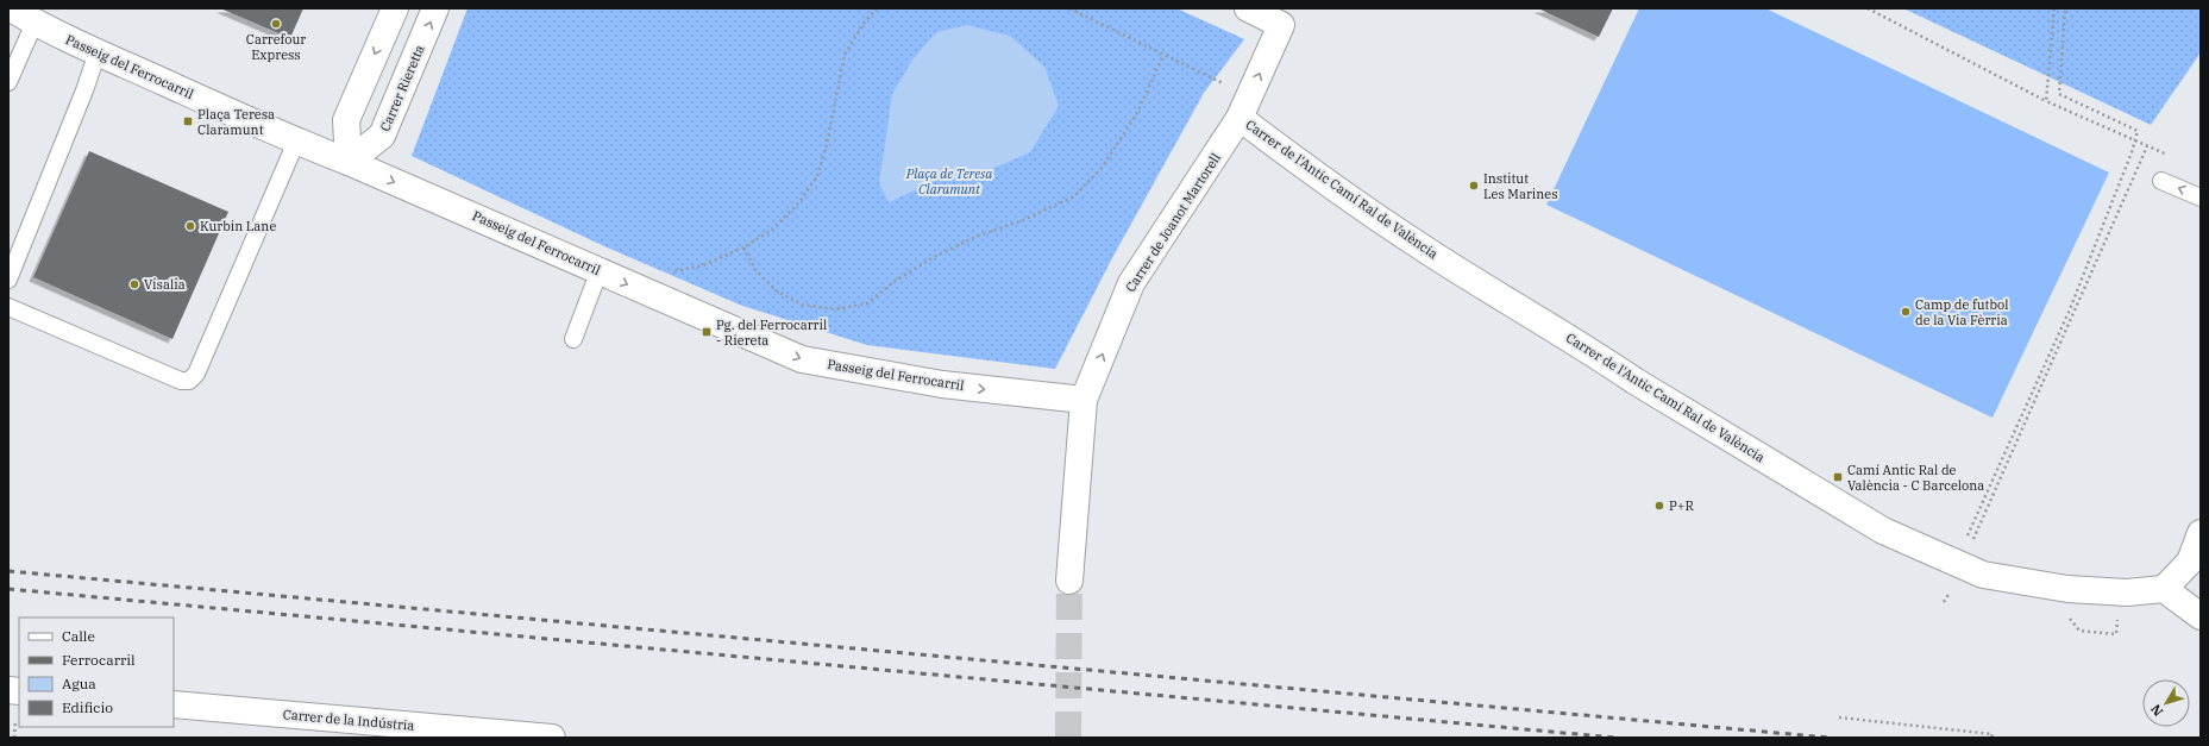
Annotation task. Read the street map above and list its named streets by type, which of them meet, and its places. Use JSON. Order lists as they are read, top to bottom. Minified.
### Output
{"streets":{"street":["Passeig del Ferrocarril","Carrer Rieretta","Carrer de l'Antic Camí Ral de València","Carrer de Joanot Martorell","Carrer de la Indústria"]},"crossings":[["Passeig del Ferrocarril","Carrer Rieretta"],["Passeig del Ferrocarril","Carrer de Joanot Martorell"],["Carrer de l'Antic Camí Ral de València","Carrer de Joanot Martorell"]],"one_way":["Passeig del Ferrocarril","Carrer de Joanot Martorell"],"parks":["Plaça de Teresa Claramunt"],"places":{"other":["Carrefour Express","Institut Les Marines","Kurbin Lane","Visalia","Camp de futbol de la Via Fèrria","P+R"],"transit":["Plaça Teresa Claramunt","Pg. del Ferrocarril - Riereta","Camí Antic Ral de València - C Barcelona"]},"legend":["Calle","Ferrocarril","Agua","Edificio"],"north":"bottom left"}
